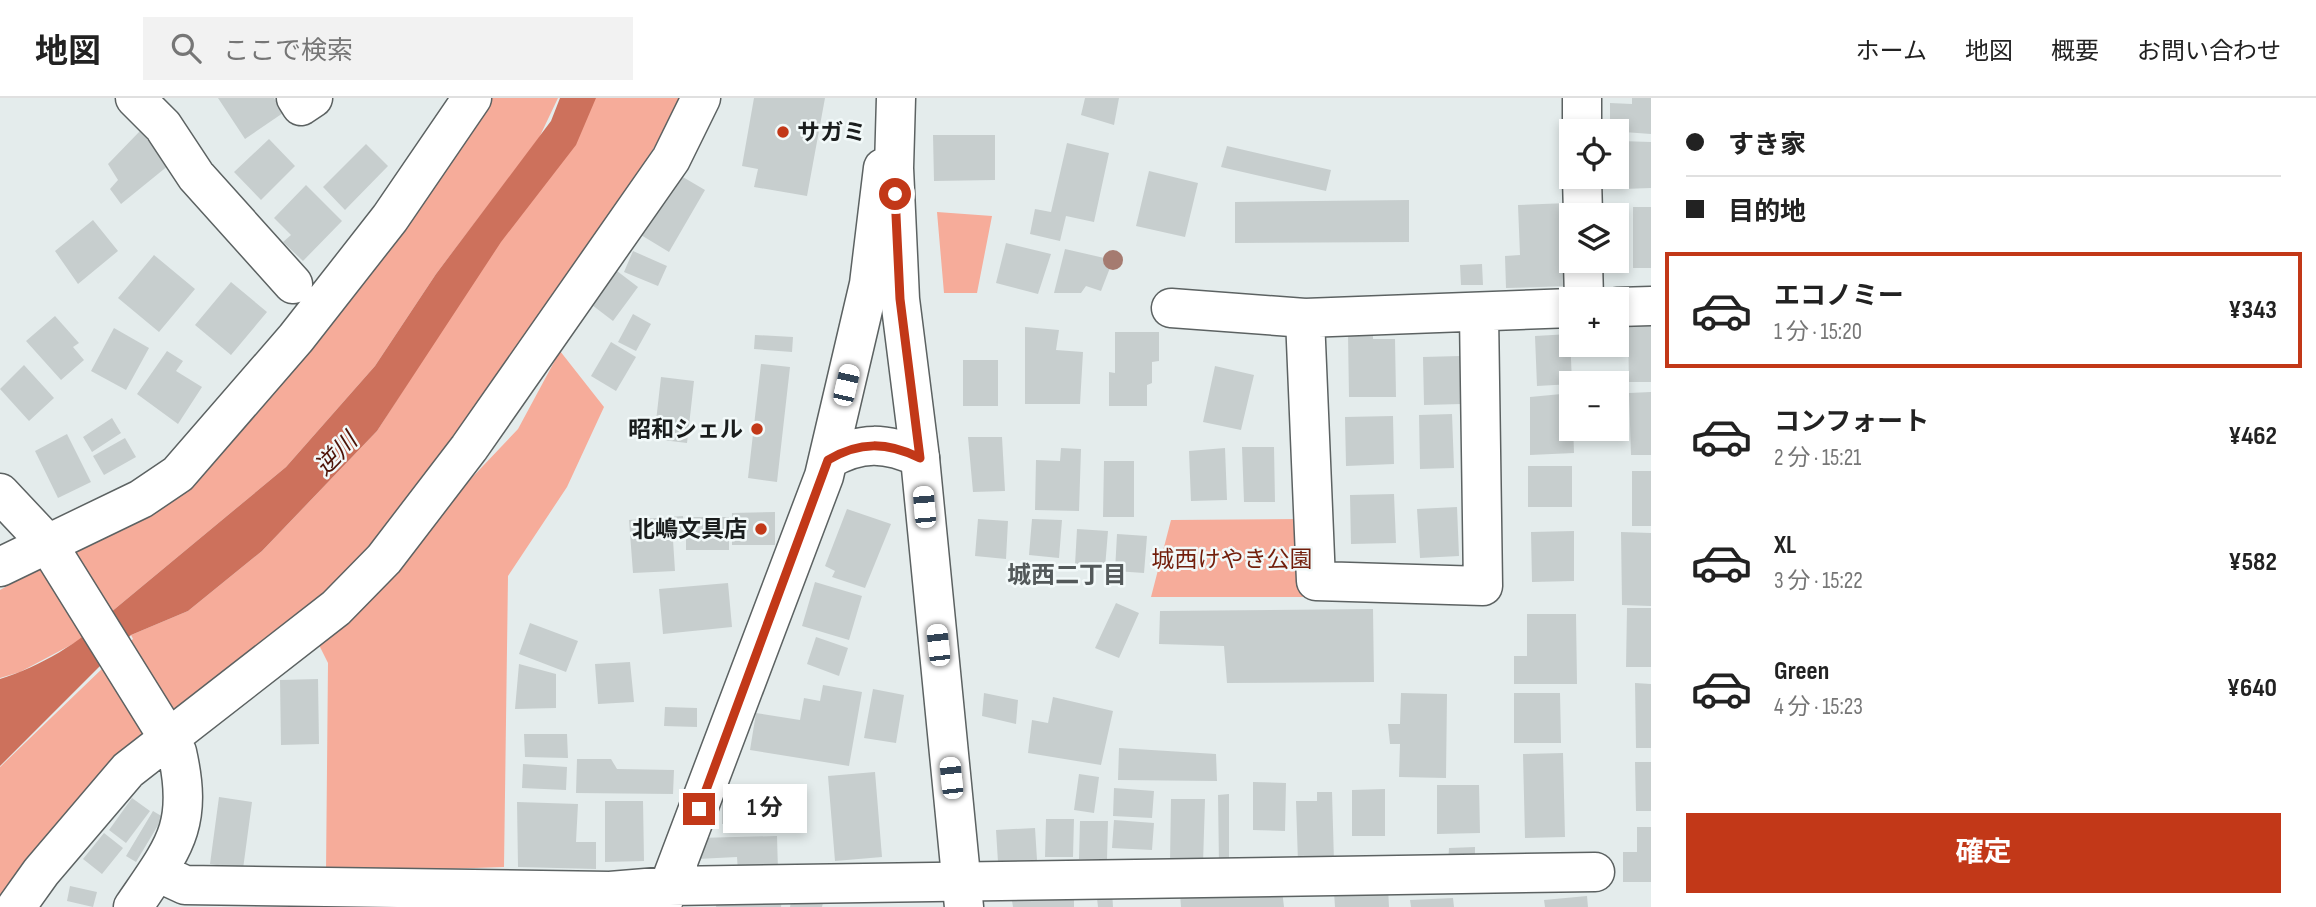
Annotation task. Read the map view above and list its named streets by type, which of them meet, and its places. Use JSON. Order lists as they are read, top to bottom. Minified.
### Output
{"districts":["城西二丁目"],"water":["逆川"],"parks":["城西けやき公園"],"places":["サガミ","昭和シェル","北嶋文具店"],"page":{"header":"地図","search":"ここで検索","nav":["ホーム","地図","概要","お問い合わせ"],"banner":["すき家","目的地"],"map_buttons":["+","−"],"list":[{"name":"エコノミー","note":"1 分 · 15:20","value":"¥343"},{"name":"コンフォート","note":"2 分 · 15:21","value":"¥462"},{"name":"XL","note":"3 分 · 15:22","value":"¥582"},{"name":"Green","note":"4 分 · 15:23","value":"¥640"}],"bubble":"1 分","buttons":"確定"}}
